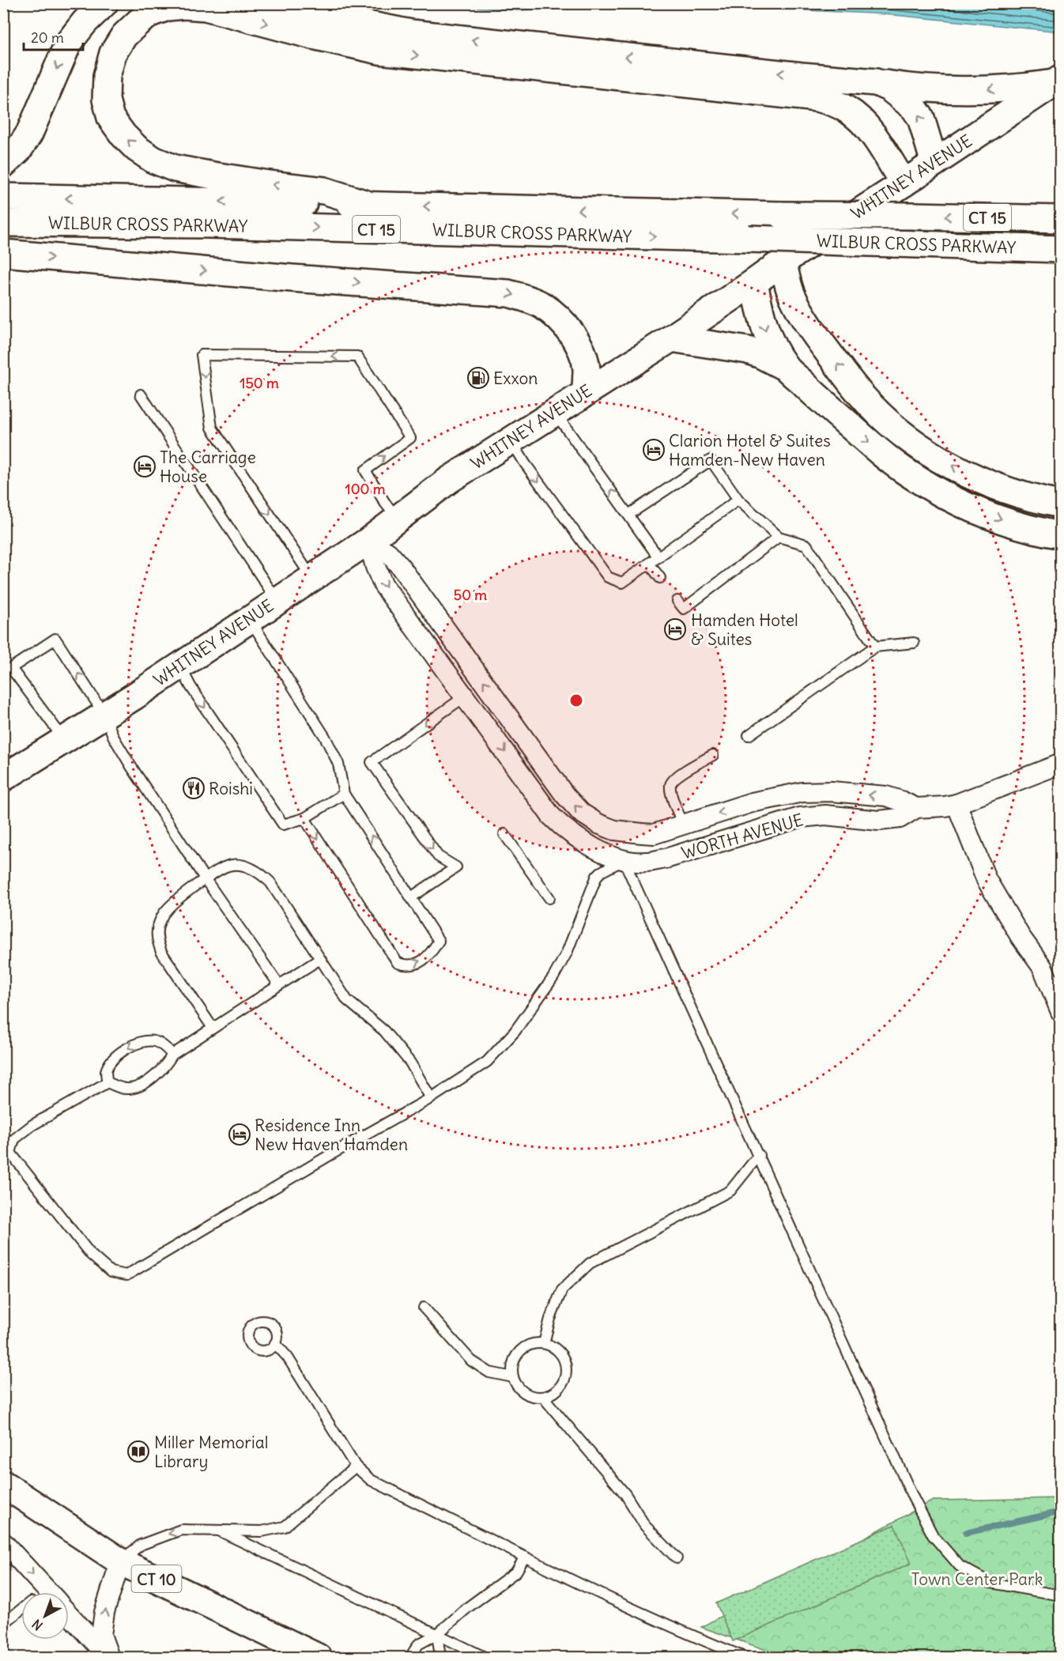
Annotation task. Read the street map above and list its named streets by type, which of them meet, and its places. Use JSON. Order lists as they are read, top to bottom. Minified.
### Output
{"streets":{"main road":["WHITNEY AVENUE","CT 15","WILBUR CROSS PARKWAY","CT 10"],"street":["WORTH AVENUE"]},"crossings":[["WHITNEY AVENUE","WORTH AVENUE"]],"parks":["Town Center Park"],"places":{"fuel station":["Exxon"],"hotel":["Clarion Hotel & Suites Hamden-New Haven","The Carriage House","Hamden Hotel & Suites","Residence Inn New Haven Hamden"],"restaurant":["Roishi"],"library":["Miller Memorial Library"]},"scale_bar":"20 m","north":"bottom left","rings":["150 m","100 m","50 m"]}
